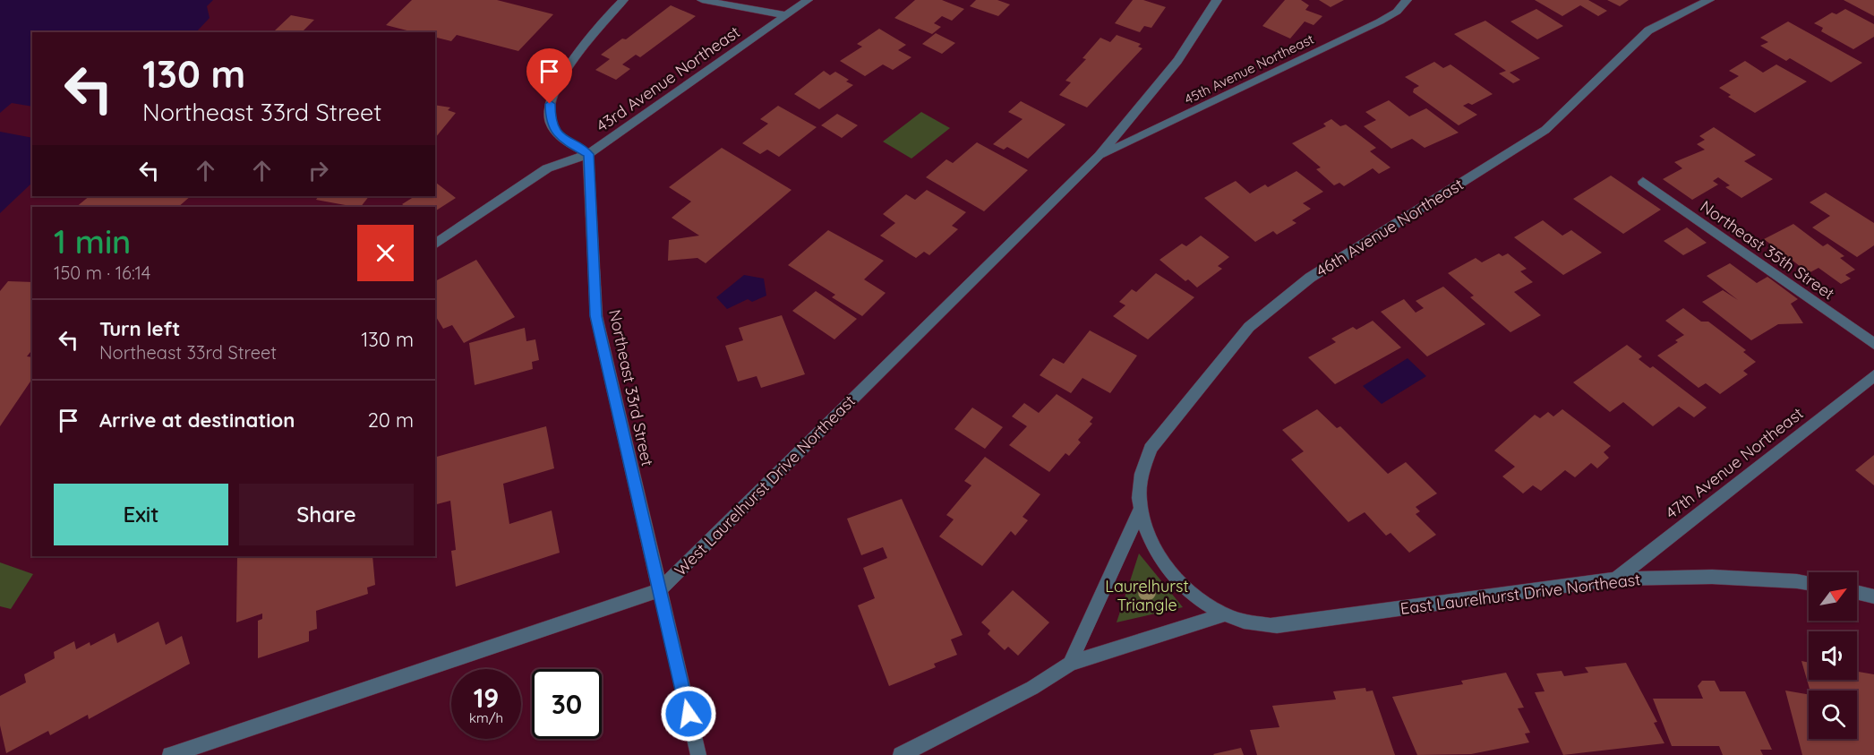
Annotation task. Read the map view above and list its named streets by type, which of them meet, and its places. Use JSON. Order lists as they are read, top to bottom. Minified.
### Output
{"streets":{"street":["45th Avenue Northeast","43rd Avenue Northeast","46th Avenue Northeast","Northeast 35th Street","Northeast 33rd Street","47th Avenue Northeast","West Laurelhurst Drive Northeast","East Laurelhurst Drive Northeast"]},"crossings":[["45th Avenue Northeast","West Laurelhurst Drive Northeast"],["43rd Avenue Northeast","Northeast 33rd Street"],["46th Avenue Northeast","East Laurelhurst Drive Northeast"],["Northeast 33rd Street","West Laurelhurst Drive Northeast"],["47th Avenue Northeast","East Laurelhurst Drive Northeast"]],"parks":["Laurelhurst Triangle"],"north":"top right","page":{"turn":["130 m","Northeast 33rd Street"],"heading":["1 min","150 m · 16:14"],"list":[{"name":"Turn left","note":"Northeast 33rd Street","value":"130 m"},{"name":"Arrive at destination","value":"20 m"}],"buttons":["Exit","Share"],"speed":"19 km/h","limit":"30"}}
